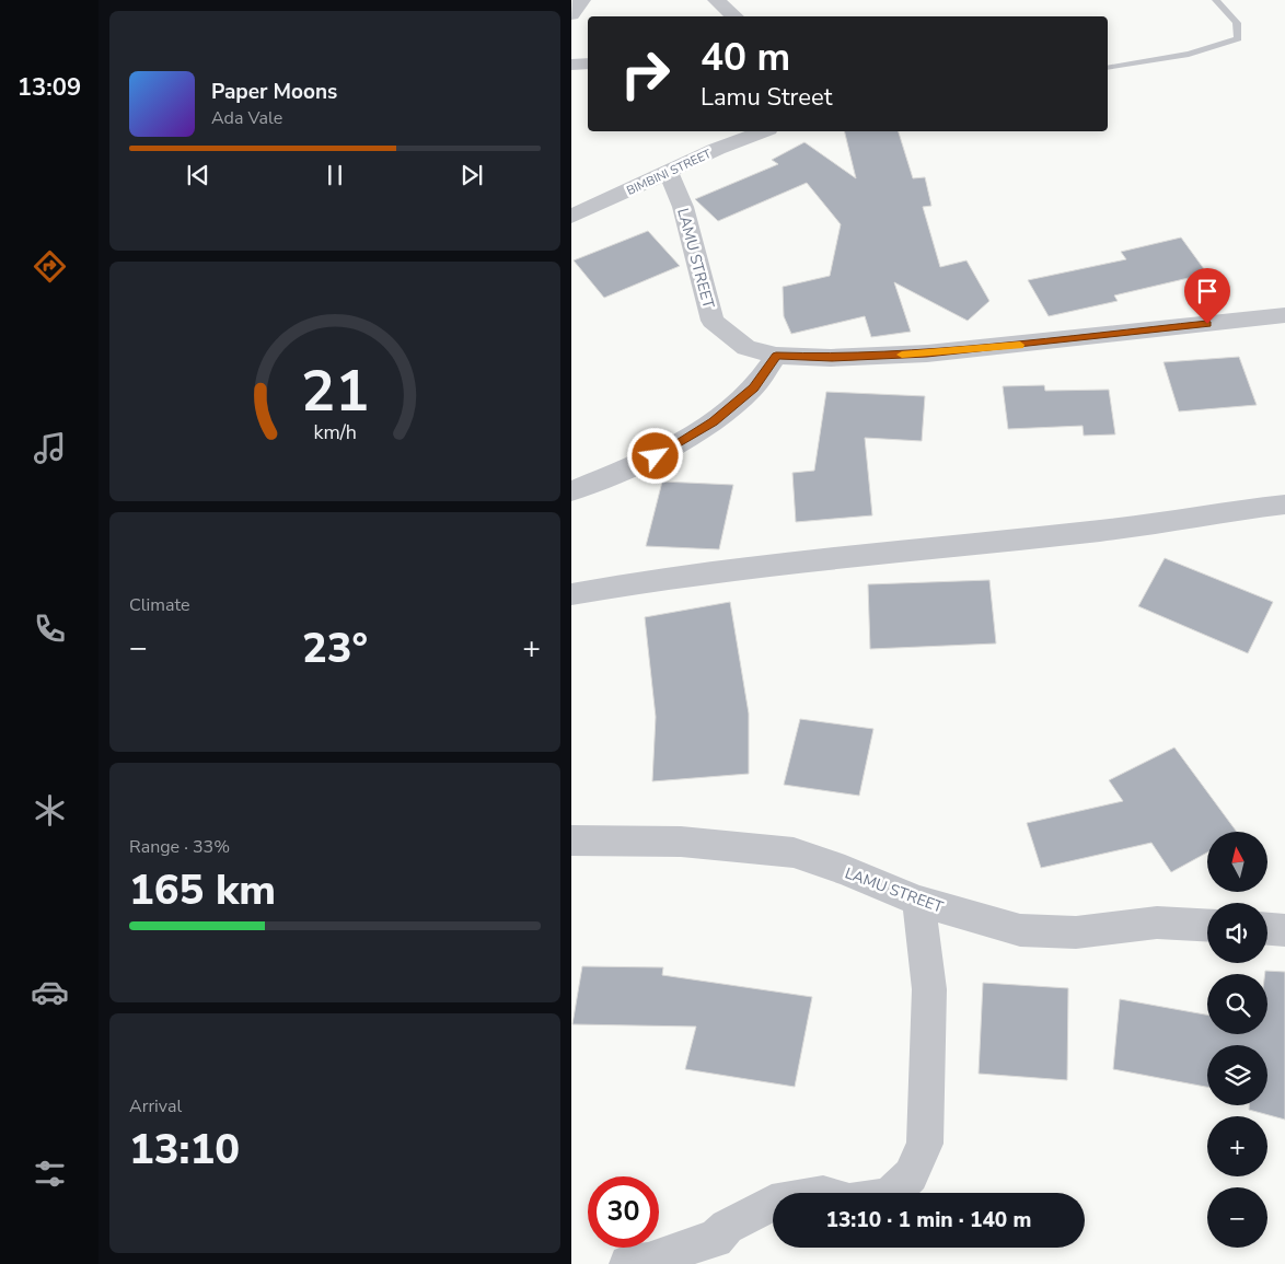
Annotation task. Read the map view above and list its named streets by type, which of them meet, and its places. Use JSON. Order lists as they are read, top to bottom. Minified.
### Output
{"streets":{"street":["BIMBINI STREET","LAMU STREET"]},"crossings":[["BIMBINI STREET","LAMU STREET"]],"north":"top","page":{"tabs":"13:09","turn":["40 m","Lamu Street"],"song":["Paper Moons","Ada Vale"],"tile":["Climate",["Range · 33%","165 km"],["Arrival","13:10"]],"heat":["−","23°","+"],"map_buttons":["+","−"],"limit":"30","trip":"13:10 · 1 min · 140 m","gauge":["21","km/h"]}}
